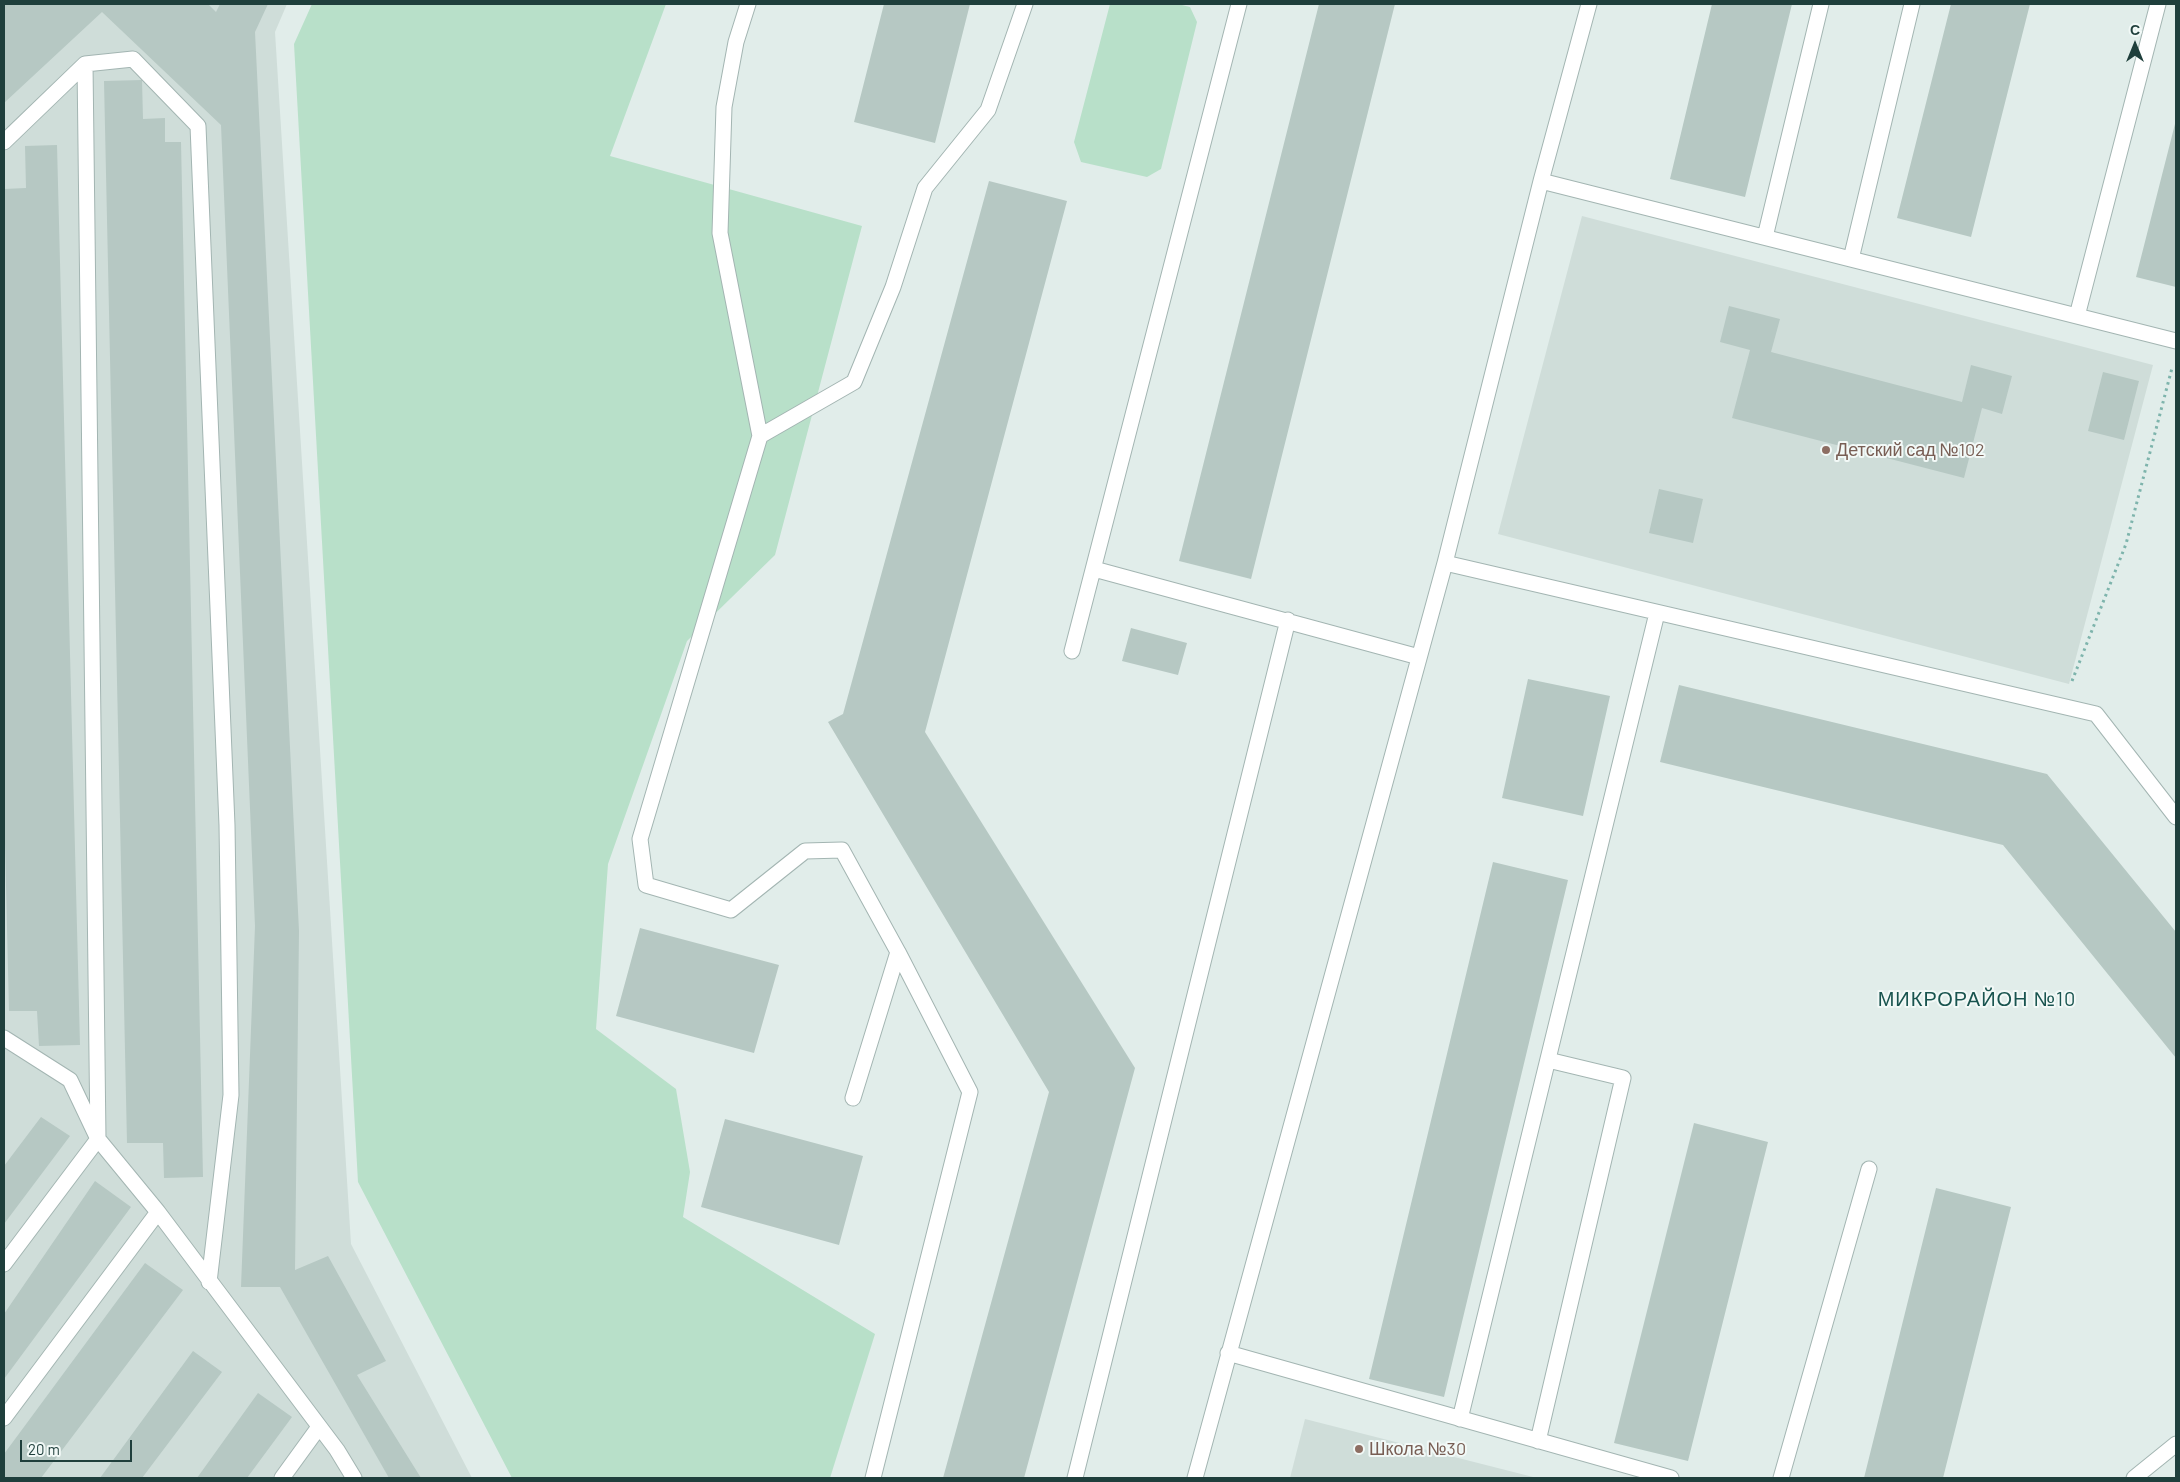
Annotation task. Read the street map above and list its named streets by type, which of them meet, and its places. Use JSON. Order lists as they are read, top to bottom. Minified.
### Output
{"districts":["МИКРОРАЙОН №10"],"places":["Детский сад №102","Школа №30"],"scale_bar":"20 m","north":"top"}
